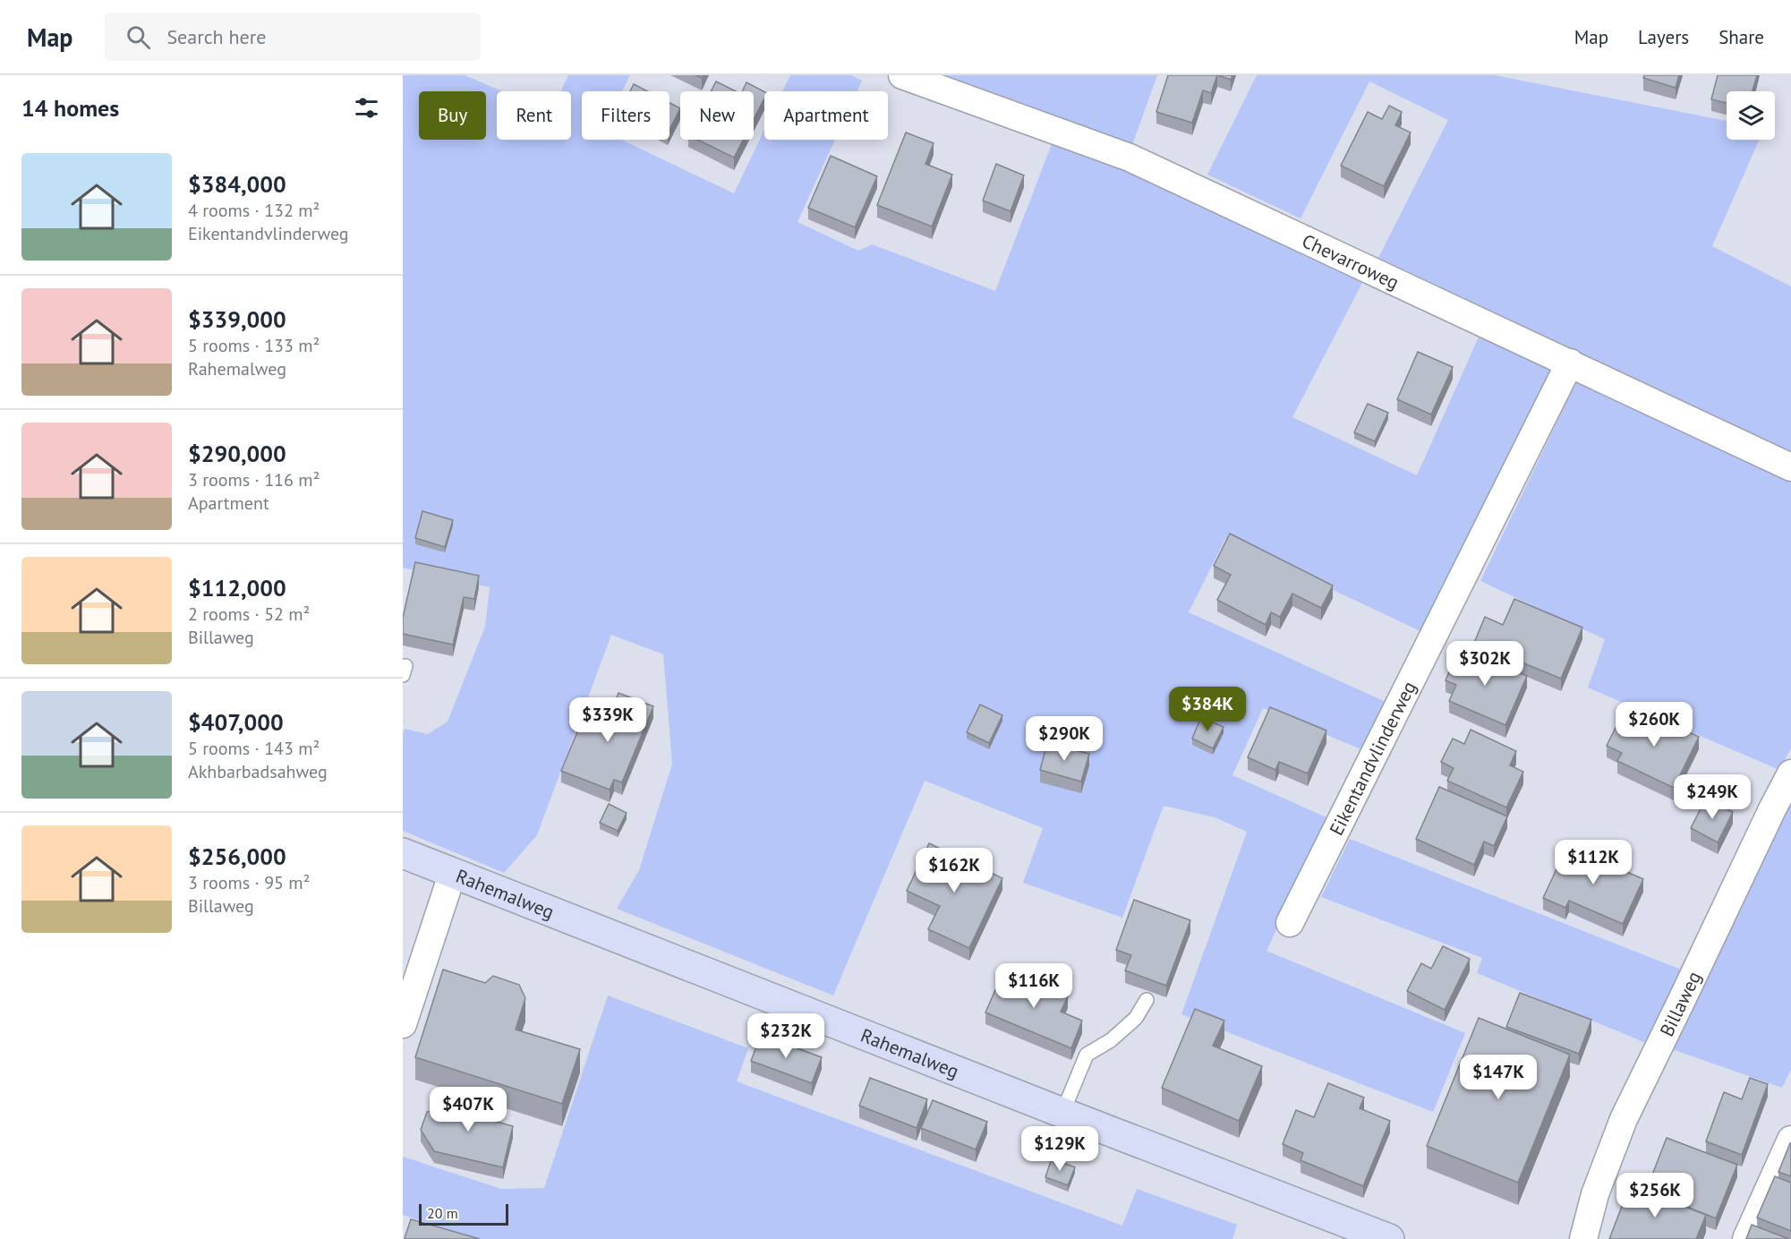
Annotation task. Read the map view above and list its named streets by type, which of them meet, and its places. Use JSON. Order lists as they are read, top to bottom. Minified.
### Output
{"streets":{"street":["Chevarroweg","Eikentandvlinderweg","Rahemalweg","Billaweg"]},"crossings":[["Chevarroweg","Eikentandvlinderweg"]],"scale_bar":"20 m","page":{"header":"Map","search":"Search here","nav":["Map","Layers","Share"],"heading":"14 homes","chip":["Buy","Rent","Filters","New","Apartment"],"list":[{"name":"$384,000","note":"4 rooms · 132 m² · Eikentandvlinderweg"},{"name":"$339,000","note":"5 rooms · 133 m² · Rahemalweg"},{"name":"$290,000","note":"3 rooms · 116 m² · Apartment"},{"name":"$112,000","note":"2 rooms · 52 m² · Billaweg"},{"name":"$407,000","note":"5 rooms · 143 m² · Akhbarbadsahweg"},{"name":"$256,000","note":"3 rooms · 95 m² · Billaweg"}],"price":["$302K","$384K","$339K","$260K","$290K","$249K","$112K","$162K","$116K","$232K","$147K","$407K","$129K","$256K"],"scale":"20 m"}}
